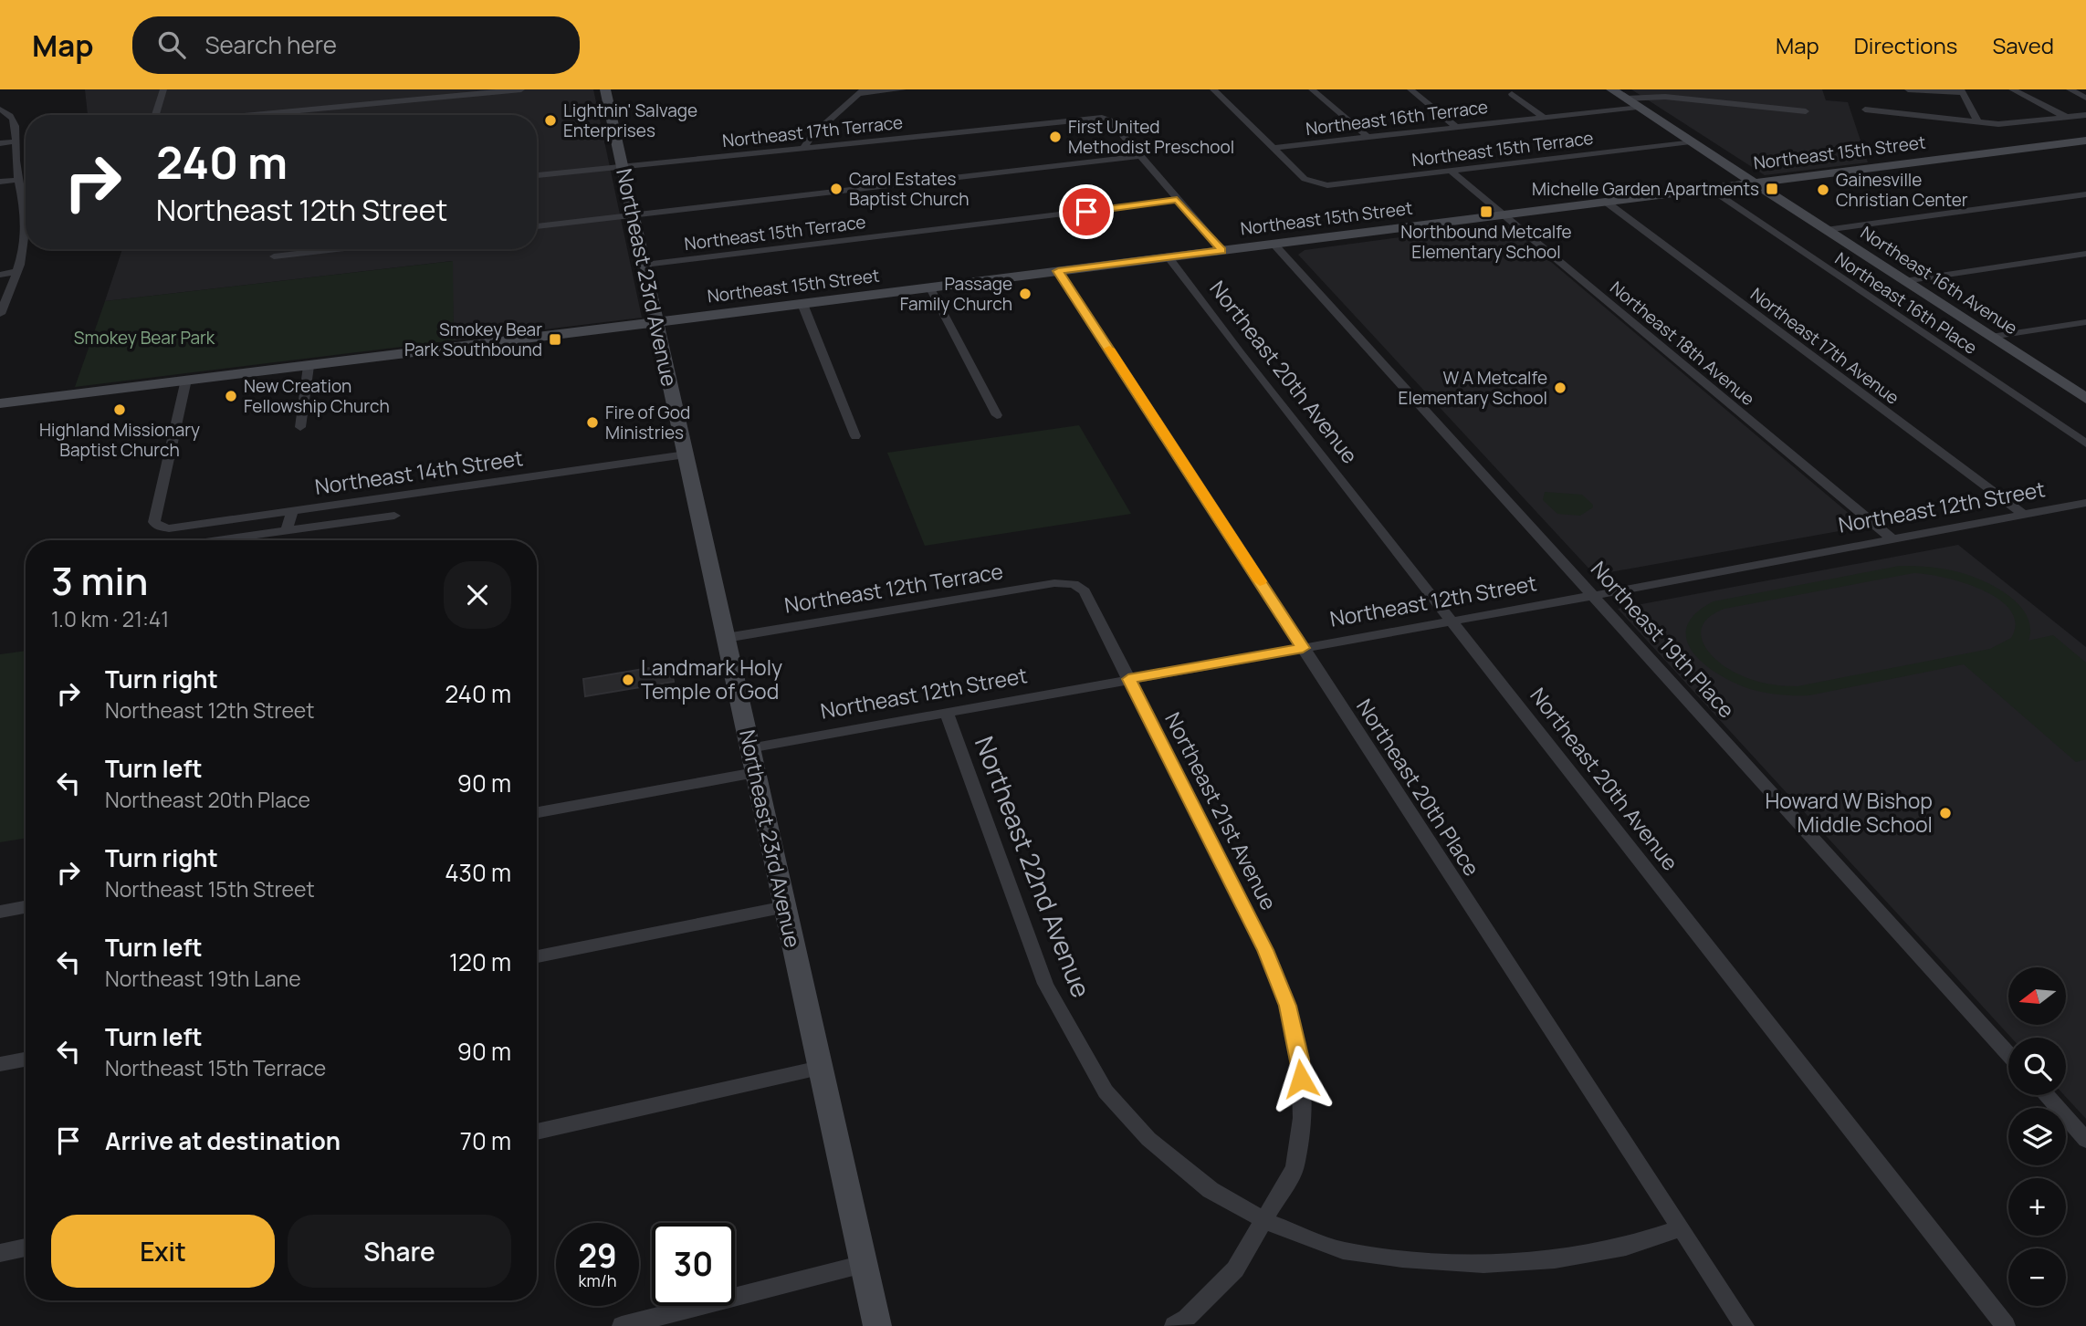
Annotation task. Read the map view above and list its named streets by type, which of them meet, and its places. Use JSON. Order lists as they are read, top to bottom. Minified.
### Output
{"streets":{"street":["Northeast 16th Terrace","Northeast 17th Terrace","Northeast 15th Terrace","Northeast 15th Street","Northeast 23rd Avenue","Northeast 16th Avenue","Northeast 16th Place","Northeast 18th Avenue","Northeast 17th Avenue","Northeast 20th Avenue","Northeast 14th Street","Northeast 12th Street","Northeast 12th Terrace","Northeast 19th Place","Northeast 20th Place","Northeast 21st Avenue","Northeast 22nd Avenue"]},"crossings":[["Northeast 16th Terrace","Northeast 15th Terrace"],["Northeast 16th Terrace","Northeast 16th Avenue"],["Northeast 17th Terrace","Northeast 23rd Avenue"],["Northeast 15th Terrace","Northeast 23rd Avenue"],["Northeast 15th Terrace","Northeast 16th Avenue"],["Northeast 15th Terrace","Northeast 18th Avenue"],["Northeast 15th Street","Northeast 23rd Avenue"],["Northeast 15th Street","Northeast 16th Avenue"],["Northeast 15th Street","Northeast 16th Place"],["Northeast 15th Street","Northeast 18th Avenue"],["Northeast 15th Street","Northeast 17th Avenue"],["Northeast 15th Street","Northeast 20th Avenue"],["Northeast 15th Street","Northeast 14th Street"],["Northeast 15th Street","Northeast 19th Place"],["Northeast 15th Street","Northeast 20th Place"],["Northeast 23rd Avenue","Northeast 14th Street"],["Northeast 23rd Avenue","Northeast 12th Street"],["Northeast 23rd Avenue","Northeast 12th Terrace"],["Northeast 18th Avenue","Northeast 12th Street"],["Northeast 17th Avenue","Northeast 12th Street"],["Northeast 20th Avenue","Northeast 12th Street"],["Northeast 12th Street","Northeast 19th Place"],["Northeast 12th Street","Northeast 20th Place"],["Northeast 12th Street","Northeast 21st Avenue"],["Northeast 12th Street","Northeast 22nd Avenue"],["Northeast 12th Terrace","Northeast 21st Avenue"],["Northeast 20th Place","Northeast 22nd Avenue"],["Northeast 21st Avenue","Northeast 22nd Avenue"]],"parks":["Smokey Bear Park"],"places":{"other":["Lightnin' Salvage Enterprises","First United Methodist Preschool","Carol Estates Baptist Church","Gainesville Christian Center","Passage Family Church","W A Metcalfe Elementary School","New Creation Fellowship Church","Highland Missionary Baptist Church","Fire of God Ministries","Landmark Holy Temple of God","Howard W Bishop Middle School"],"transit":["Michelle Garden Apartments","Northbound Metcalfe Elementary School","Smokey Bear Park Southbound"]},"north":"left","page":{"header":"Map","search":"Search here","nav":["Map","Directions","Saved"],"turn":["240 m","Northeast 12th Street"],"heading":["3 min","1.0 km · 21:41"],"list":[{"name":"Turn right","note":"Northeast 12th Street","value":"240 m"},{"name":"Turn left","note":"Northeast 20th Place","value":"90 m"},{"name":"Turn right","note":"Northeast 15th Street","value":"430 m"},{"name":"Turn left","note":"Northeast 19th Lane","value":"120 m"},{"name":"Turn left","note":"Northeast 15th Terrace","value":"90 m"},{"name":"Arrive at destination","value":"70 m"}],"map_buttons":["+","−"],"buttons":["Exit","Share"],"speed":"29 km/h","limit":"30"}}
